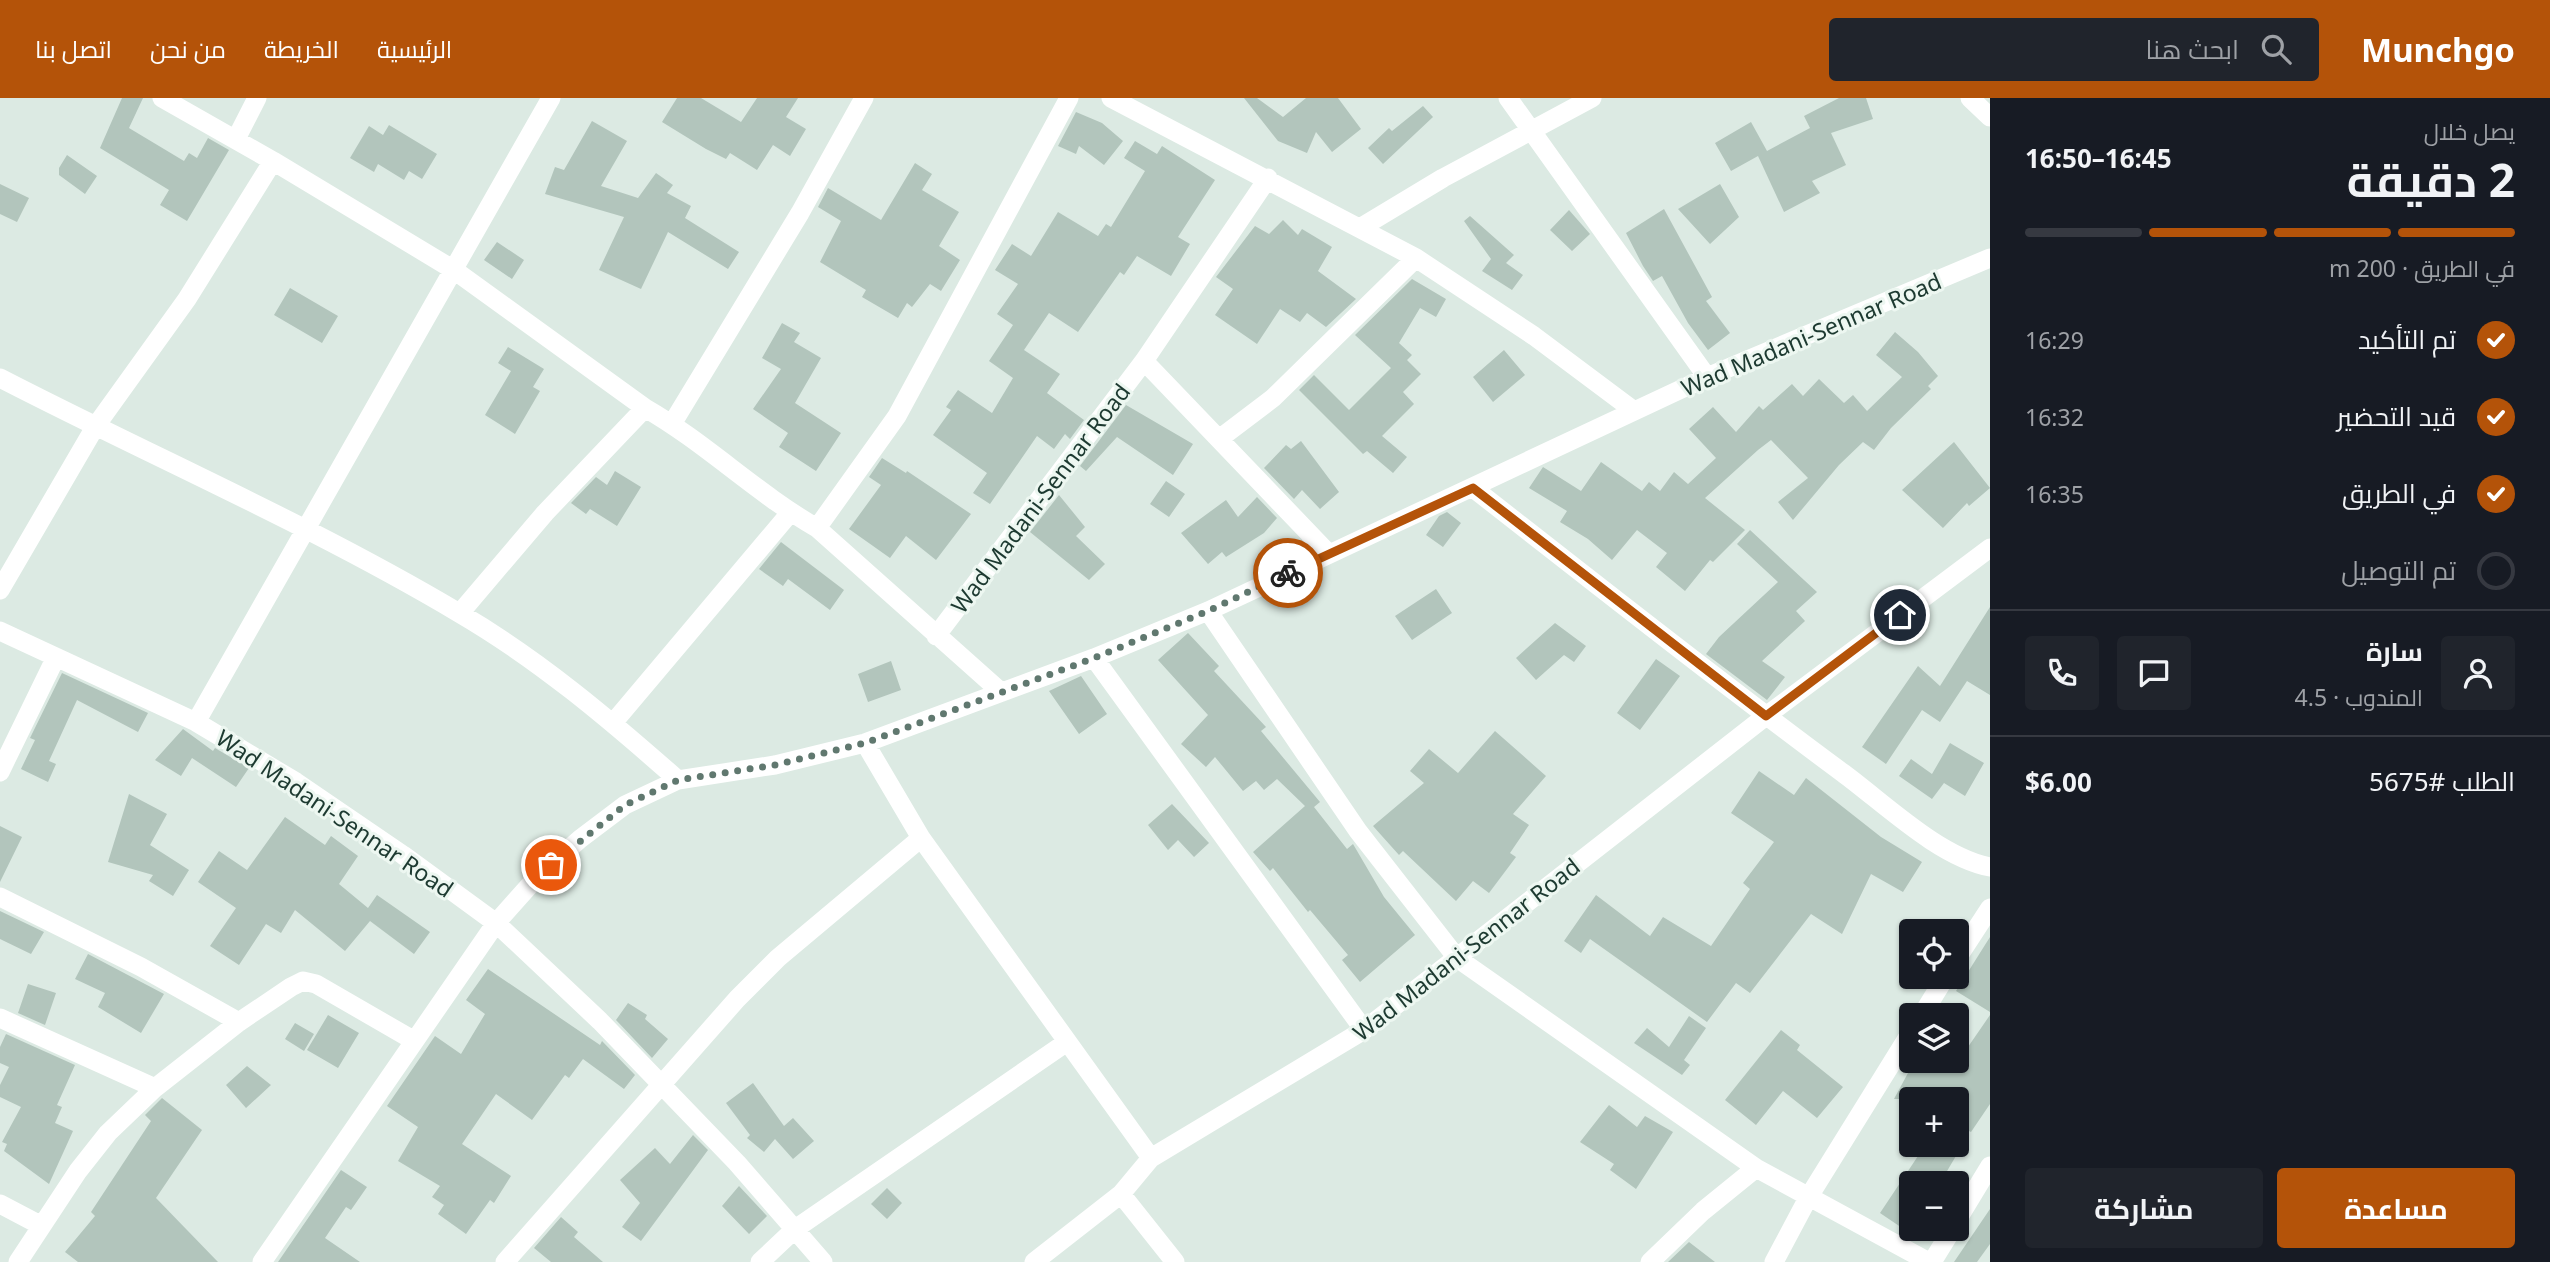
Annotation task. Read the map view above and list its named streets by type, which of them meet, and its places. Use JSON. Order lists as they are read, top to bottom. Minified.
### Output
{"streets":{"street":["Wad Madani-Sennar Road"]},"page":{"header":"Munchgo","search":"ابحث هنا","nav":["الرئيسية","الخريطة","من نحن","اتصل بنا"],"heading":["2 دقيقة","يصل خلال","16:45–16:50"],"panel":["سارة","المندوب · 4.5","الطلب #5675","$6.00"],"bar":"في الطريق · 200 m","list":[["تم التأكيد","16:29"],["قيد التحضير","16:32"],["في الطريق","16:35"],"تم التوصيل"],"map_buttons":["+","−"],"buttons":["مساعدة","مشاركة"]}}
